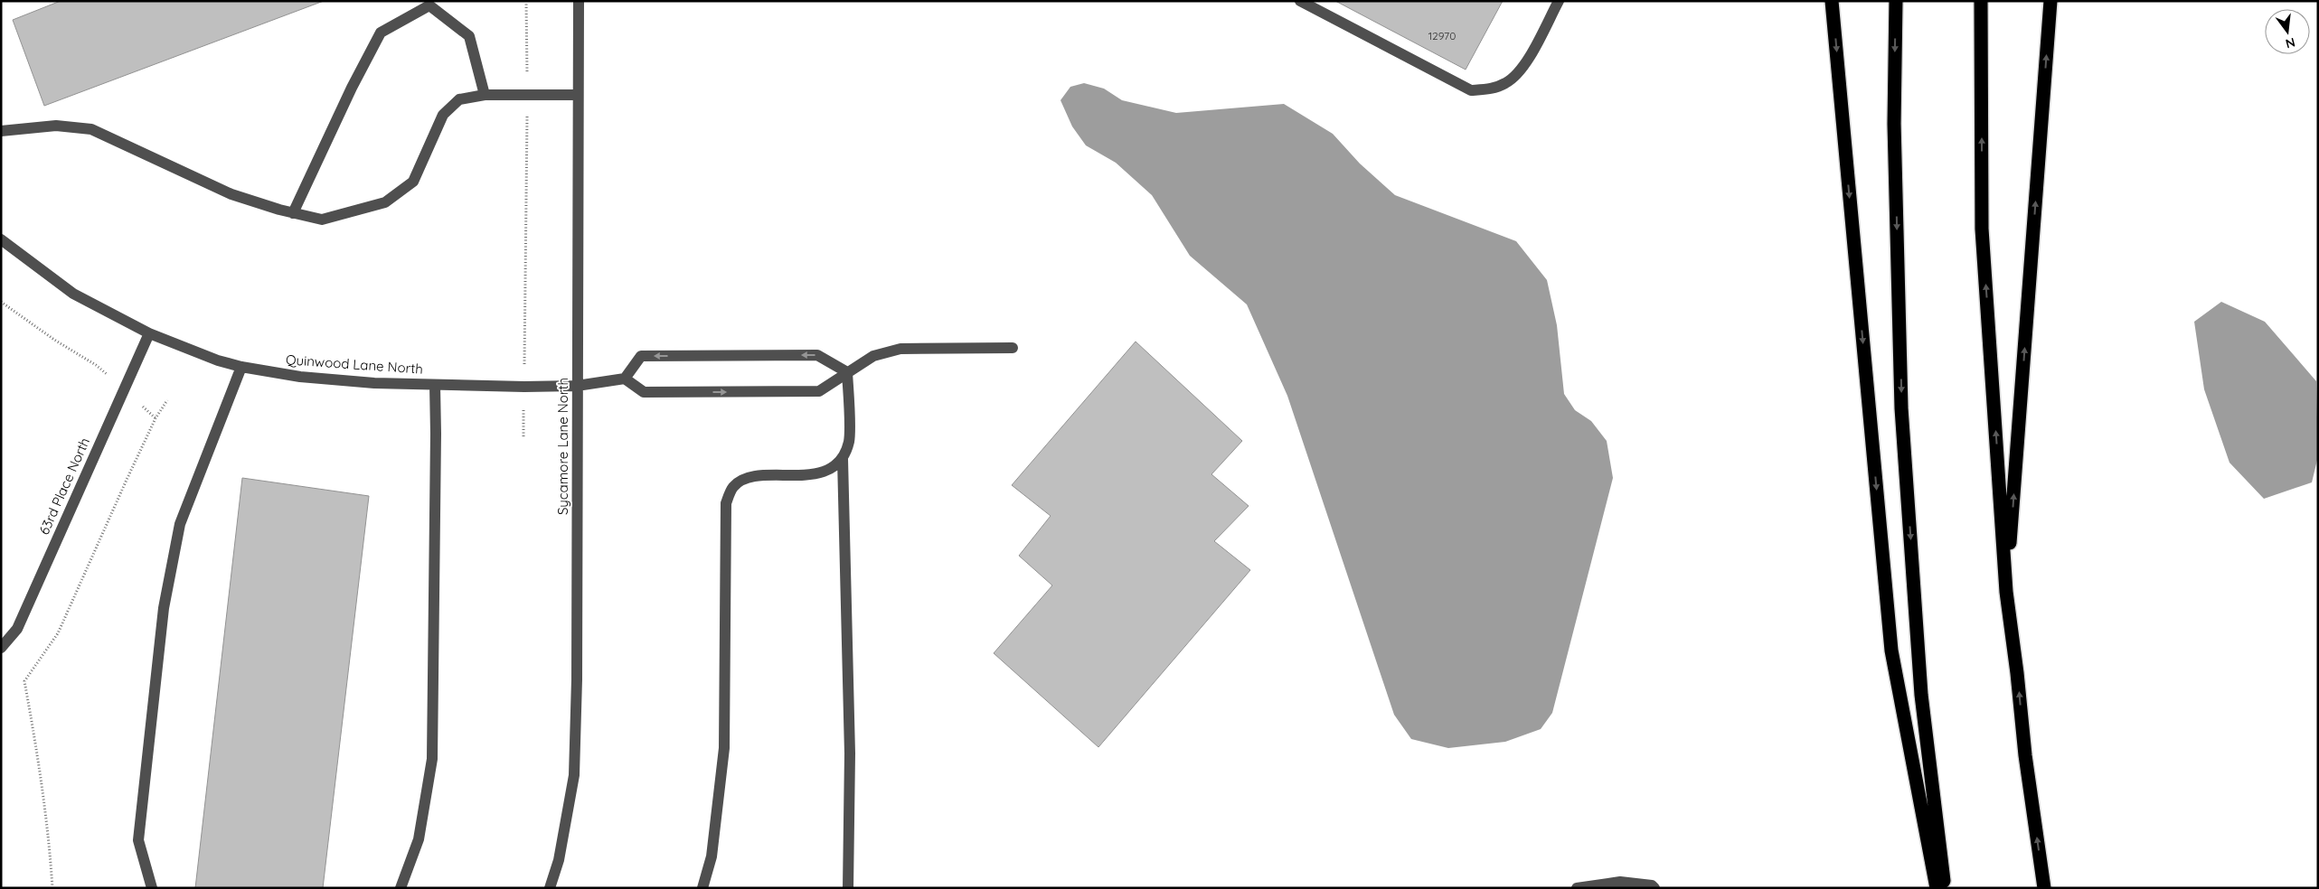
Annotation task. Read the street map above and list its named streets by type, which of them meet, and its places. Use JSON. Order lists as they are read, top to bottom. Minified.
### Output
{"streets":{"street":["Quinwood Lane North","Sycamore Lane North","63rd Place North"]},"crossings":[["Quinwood Lane North","Sycamore Lane North"],["Quinwood Lane North","63rd Place North"]],"house_numbers":["12970"],"north":"bottom"}
